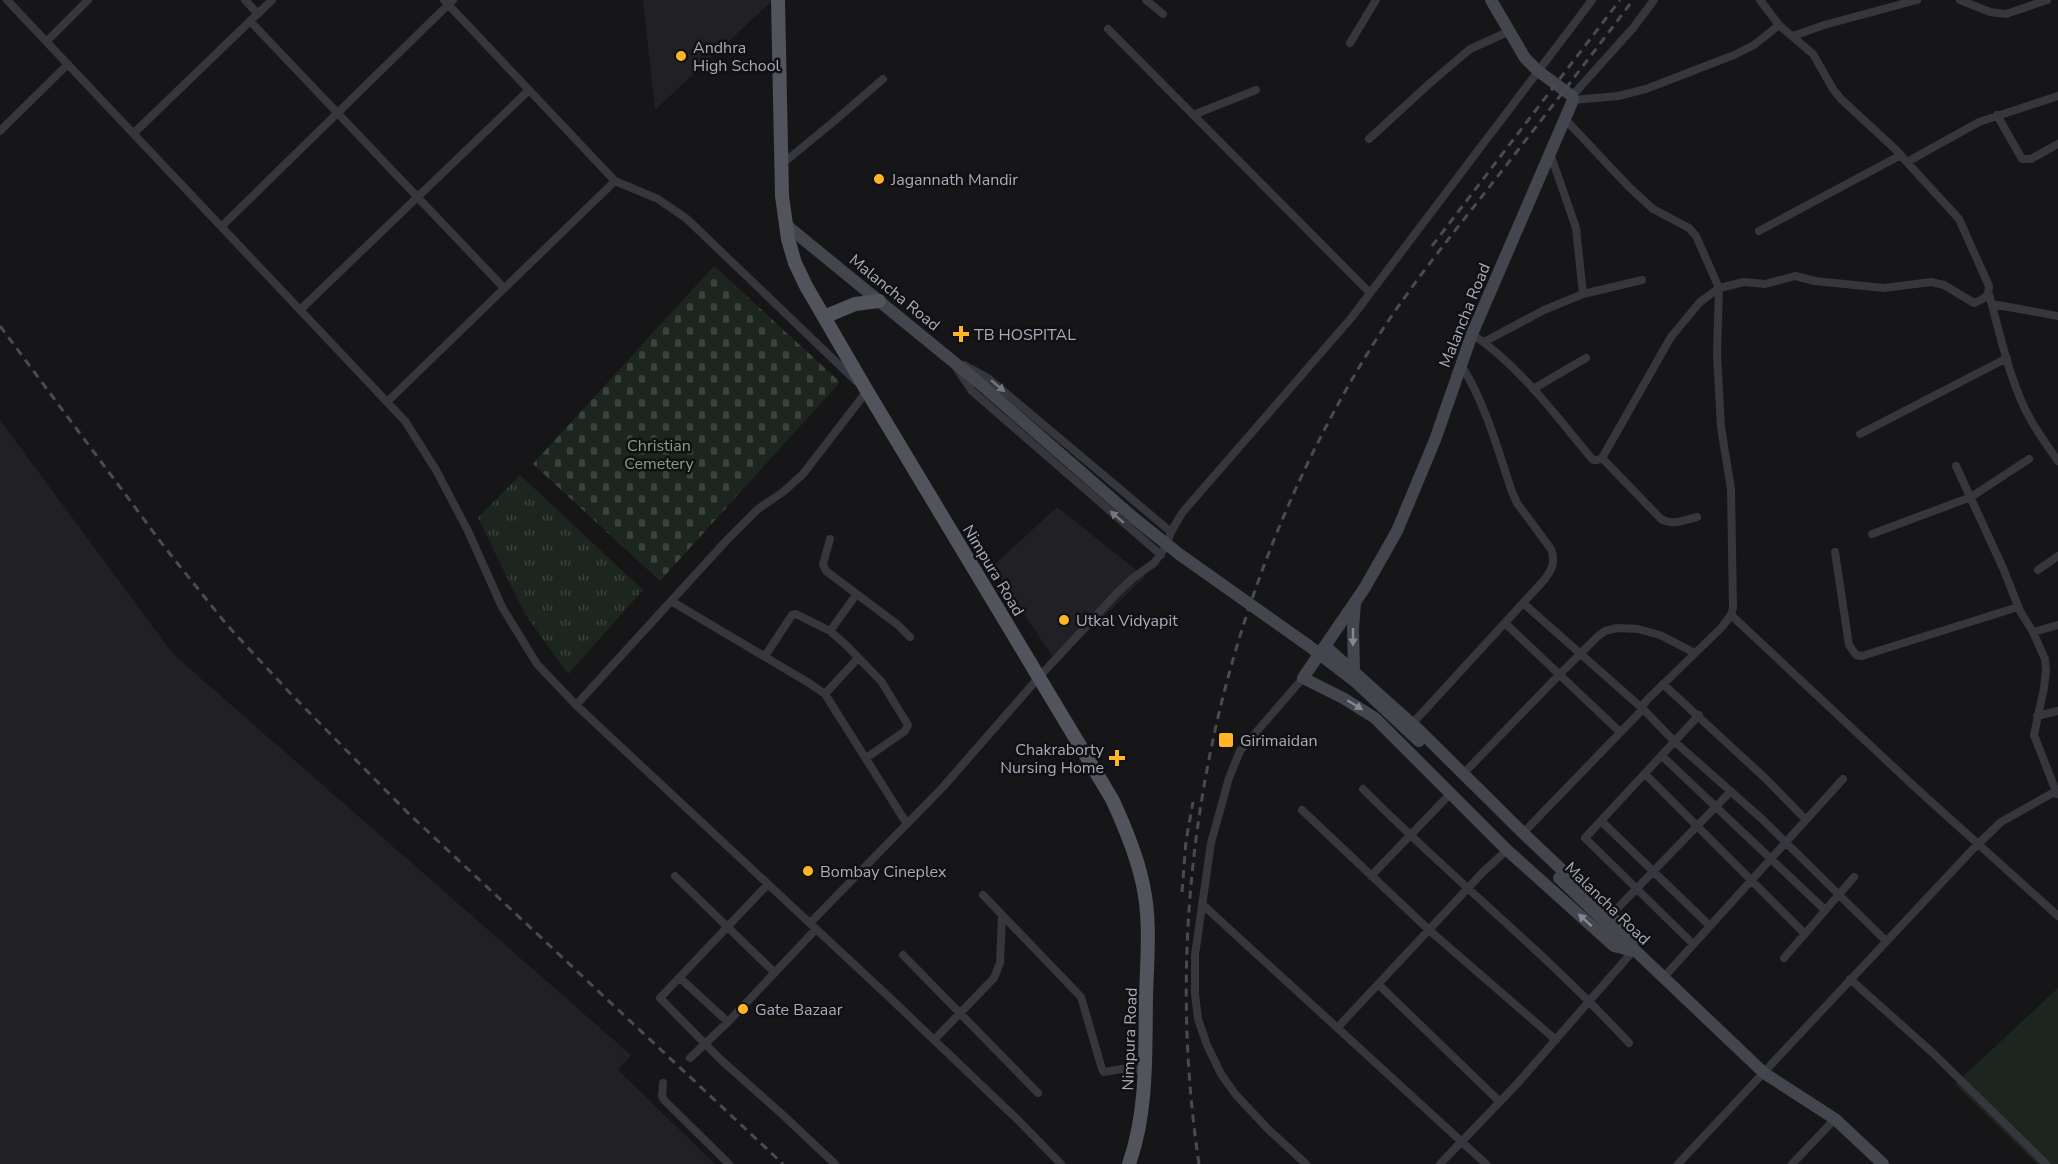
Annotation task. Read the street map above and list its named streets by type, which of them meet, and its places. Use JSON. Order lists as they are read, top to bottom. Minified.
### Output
{"streets":{"main road":["Nimpura Road"],"street":["Malancha Road"]},"crossings":[["Malancha Road","Nimpura Road"]],"parks":["Christian Cemetery"],"places":{"other":["Andhra High School","Jagannath Mandir","Utkal Vidyapit","Bombay Cineplex","Gate Bazaar"],"health":["TB HOSPITAL","Chakraborty Nursing Home"],"transit":["Girimaidan"]}}
